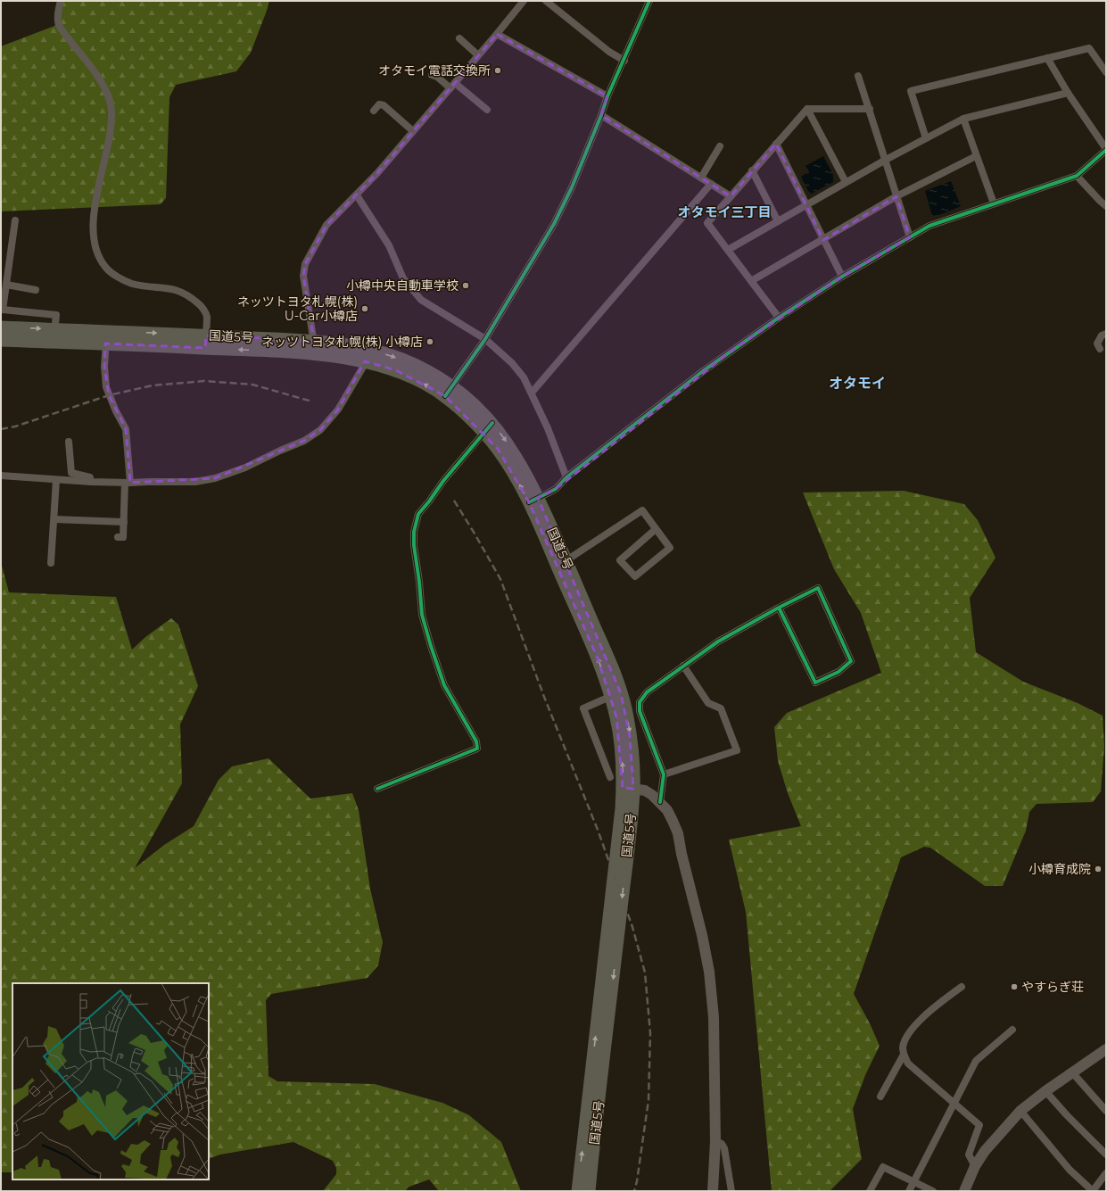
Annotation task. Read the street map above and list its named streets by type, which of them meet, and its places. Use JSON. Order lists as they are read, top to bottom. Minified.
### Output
{"streets":{"highway":["国道5号"]},"districts":["オタモイ三丁目","オタモイ"],"places":["オタモイ電話交換所","小樽中央自動車学校","ネッツトヨタ札幌(株) U-Car小樽店","ネッツトヨタ札幌(株) 小樽店","小樽育成院","やすらぎ荘"]}
